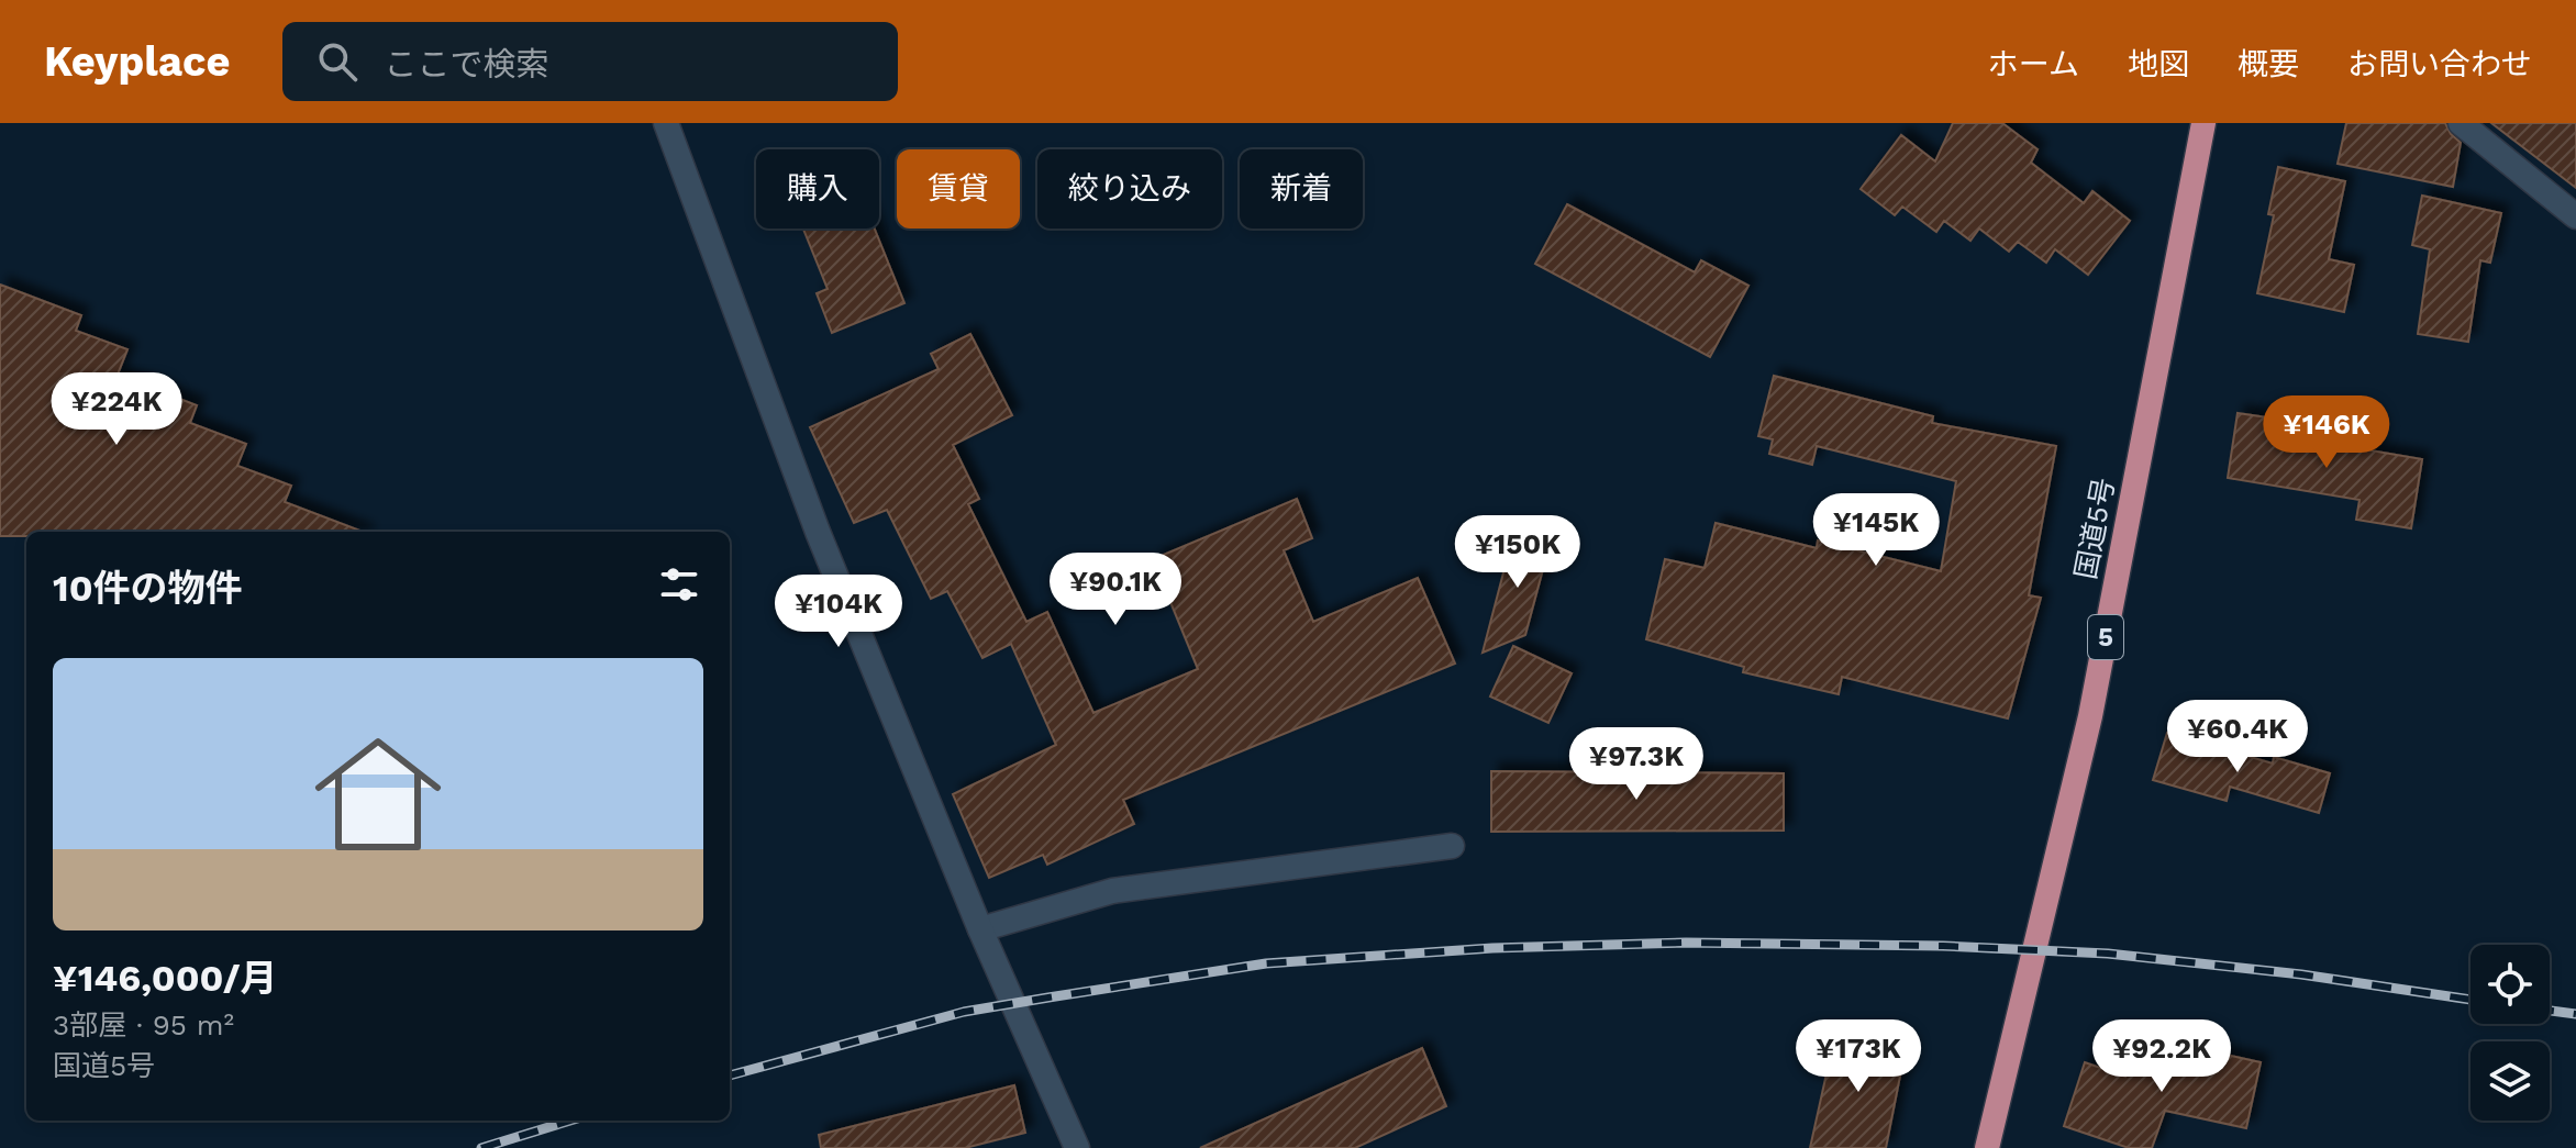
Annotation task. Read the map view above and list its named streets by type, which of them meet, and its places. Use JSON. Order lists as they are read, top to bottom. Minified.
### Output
{"streets":{"highway":["国道5号","5"]},"page":{"header":"Keyplace","search":"ここで検索","nav":["ホーム","地図","概要","お問い合わせ"],"chip":["購入","賃貸","絞り込み","新着"],"price":["¥224K","¥146K","¥145K","¥150K","¥90.1K","¥104K","¥60.4K","¥97.3K","¥173K","¥92.2K"],"heading":"10件の物件","list":[{"name":"¥146,000/月","note":"3部屋 · 95 m² · 国道5号"}]}}
